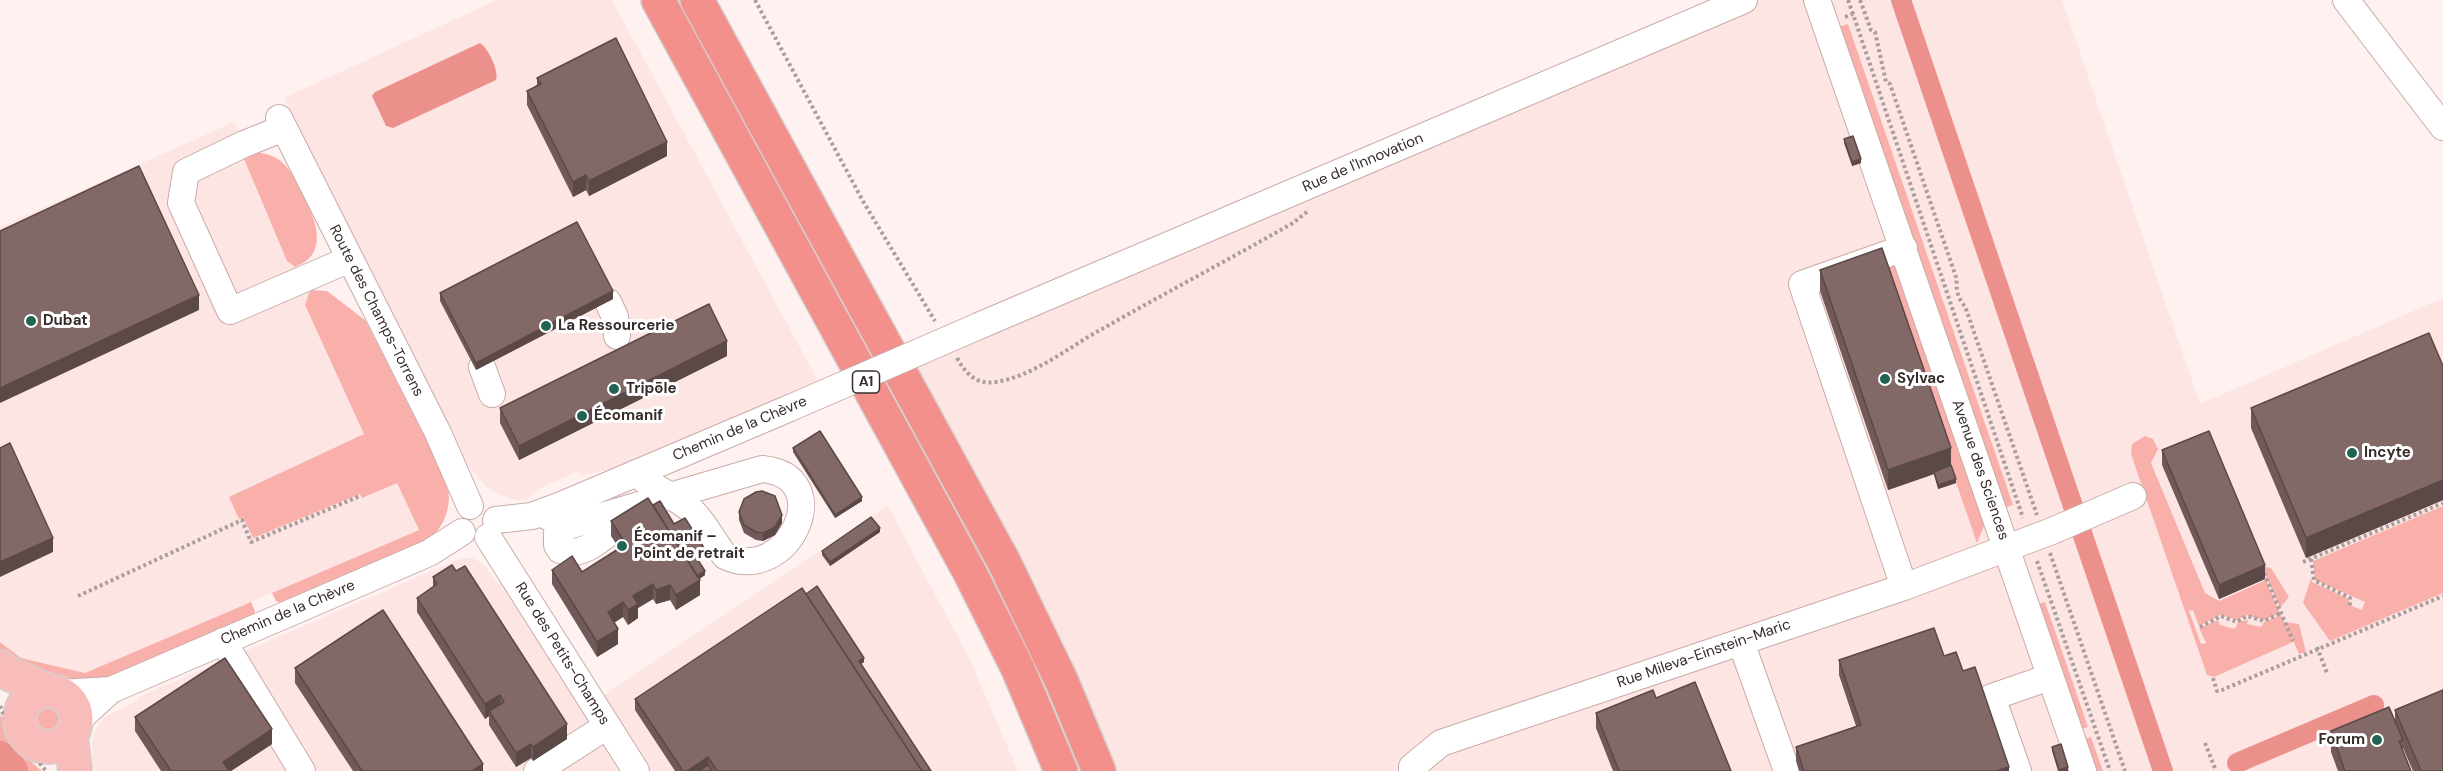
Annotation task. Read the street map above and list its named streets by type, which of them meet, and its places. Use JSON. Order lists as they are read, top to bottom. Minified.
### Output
{"streets":{"highway":["A1"],"street":["Rue de l'Innovation","Route des Champs-Torrens","Chemin de la Chèvre","Avenue des Sciences","Rue des Petits-Champs","Rue Mileva-Einstein-Maric"]},"crossings":[["Rue de l'Innovation","Chemin de la Chèvre"],["Route des Champs-Torrens","Chemin de la Chèvre"],["Route des Champs-Torrens","Rue des Petits-Champs"],["Chemin de la Chèvre","Rue des Petits-Champs"],["Avenue des Sciences","Rue Mileva-Einstein-Maric"]],"places":["Dubat","La Ressourcerie","Sylvac","Tripōle","Écomanif","Incyte","Écomanif – Point de retrait","Forum"]}
